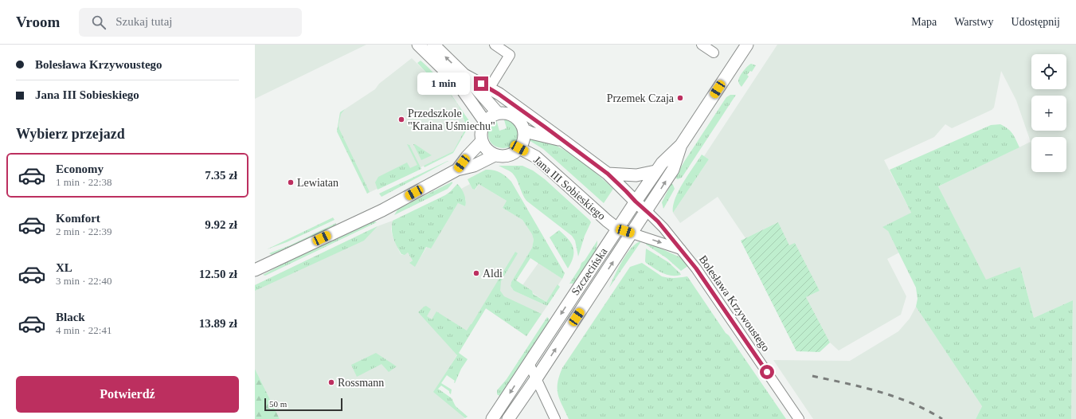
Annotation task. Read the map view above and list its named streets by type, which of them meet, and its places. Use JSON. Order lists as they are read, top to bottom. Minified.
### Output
{"streets":{"street":["Jana III Sobieskiego","Szczecińska","Bolesława Krzywoustego"]},"crossings":[["Jana III Sobieskiego","Szczecińska"],["Szczecińska","Bolesława Krzywoustego"]],"places":["Przemek Czaja","Przedszkole \"Kraina Uśmiechu\"","Lewiatan","Aldi","Rossmann"],"scale_bar":"50 m","page":{"header":"Vroom","search":"Szukaj tutaj","nav":["Mapa","Warstwy","Udostępnij"],"banner":["Bolesława Krzywoustego","Jana III Sobieskiego"],"map_buttons":["+","−"],"bubble":"1 min","heading":"Wybierz przejazd","list":[{"name":"Economy","note":"1 min · 22:38","value":"7.35 zł"},{"name":"Komfort","note":"2 min · 22:39","value":"9.92 zł"},{"name":"XL","note":"3 min · 22:40","value":"12.50 zł"},{"name":"Black","note":"4 min · 22:41","value":"13.89 zł"}],"buttons":"Potwierdź","scale":"50 m"}}
